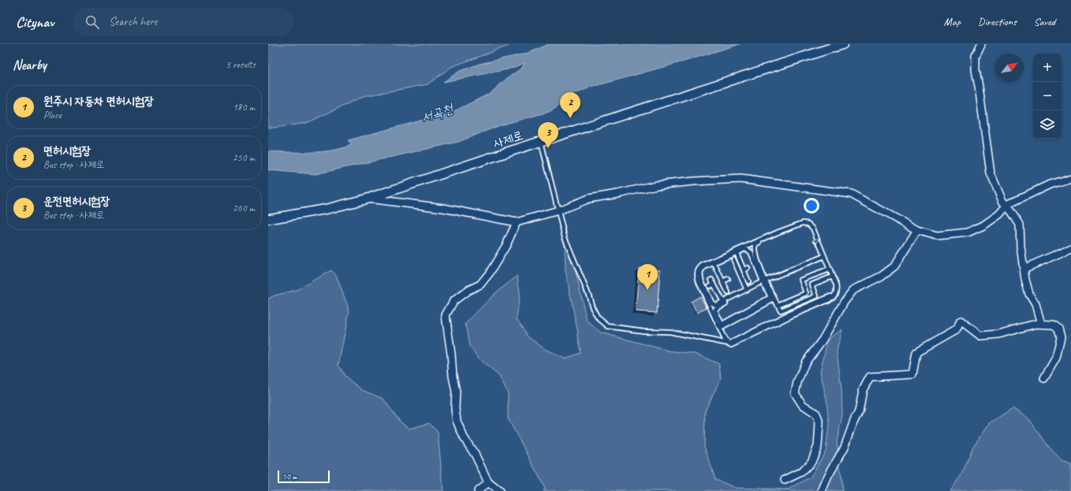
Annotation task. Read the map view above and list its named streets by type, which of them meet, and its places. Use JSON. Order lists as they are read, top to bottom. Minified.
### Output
{"streets":{"street":["사제로"]},"water":["서곡천"],"scale_bar":"50 m","north":"top right","page":{"header":"Citynav","search":"Search here","nav":["Map","Directions","Saved"],"heading":["Nearby","3 results"],"map_buttons":["+","−"],"list":[{"mark":"1","name":"원주시 자동차 면허시험장","note":"Place","value":"180 m"},{"mark":"2","name":"면허시험장","note":"Bus stop · 사제로","value":"250 m"},{"mark":"3","name":"운전면허시험장","note":"Bus stop · 사제로","value":"260 m"}],"pins":["2","3","1"],"scale":"50 m"}}
